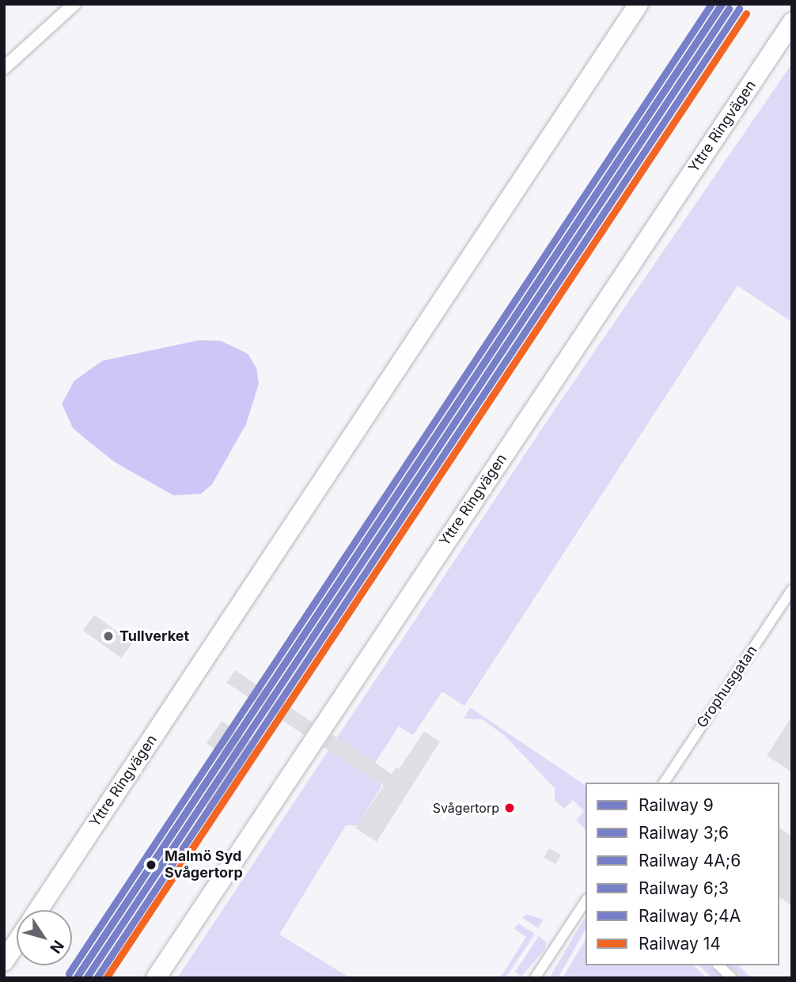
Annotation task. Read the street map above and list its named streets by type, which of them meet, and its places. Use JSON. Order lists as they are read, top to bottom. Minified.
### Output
{"streets":{"highway":["Yttre Ringvägen"],"street":["Grophusgatan"]},"places":["Tullverket","Svågertorp","Malmö Syd Svågertorp"],"lines":["rail line 9","rail line 4A;6","rail line 6;4A","rail line 3;6","rail line 6;3","rail line 14"],"legend":["Railway 9","Railway 3;6","Railway 4A;6","Railway 6;3","Railway 6;4A","Railway 14"],"north":"bottom right"}
